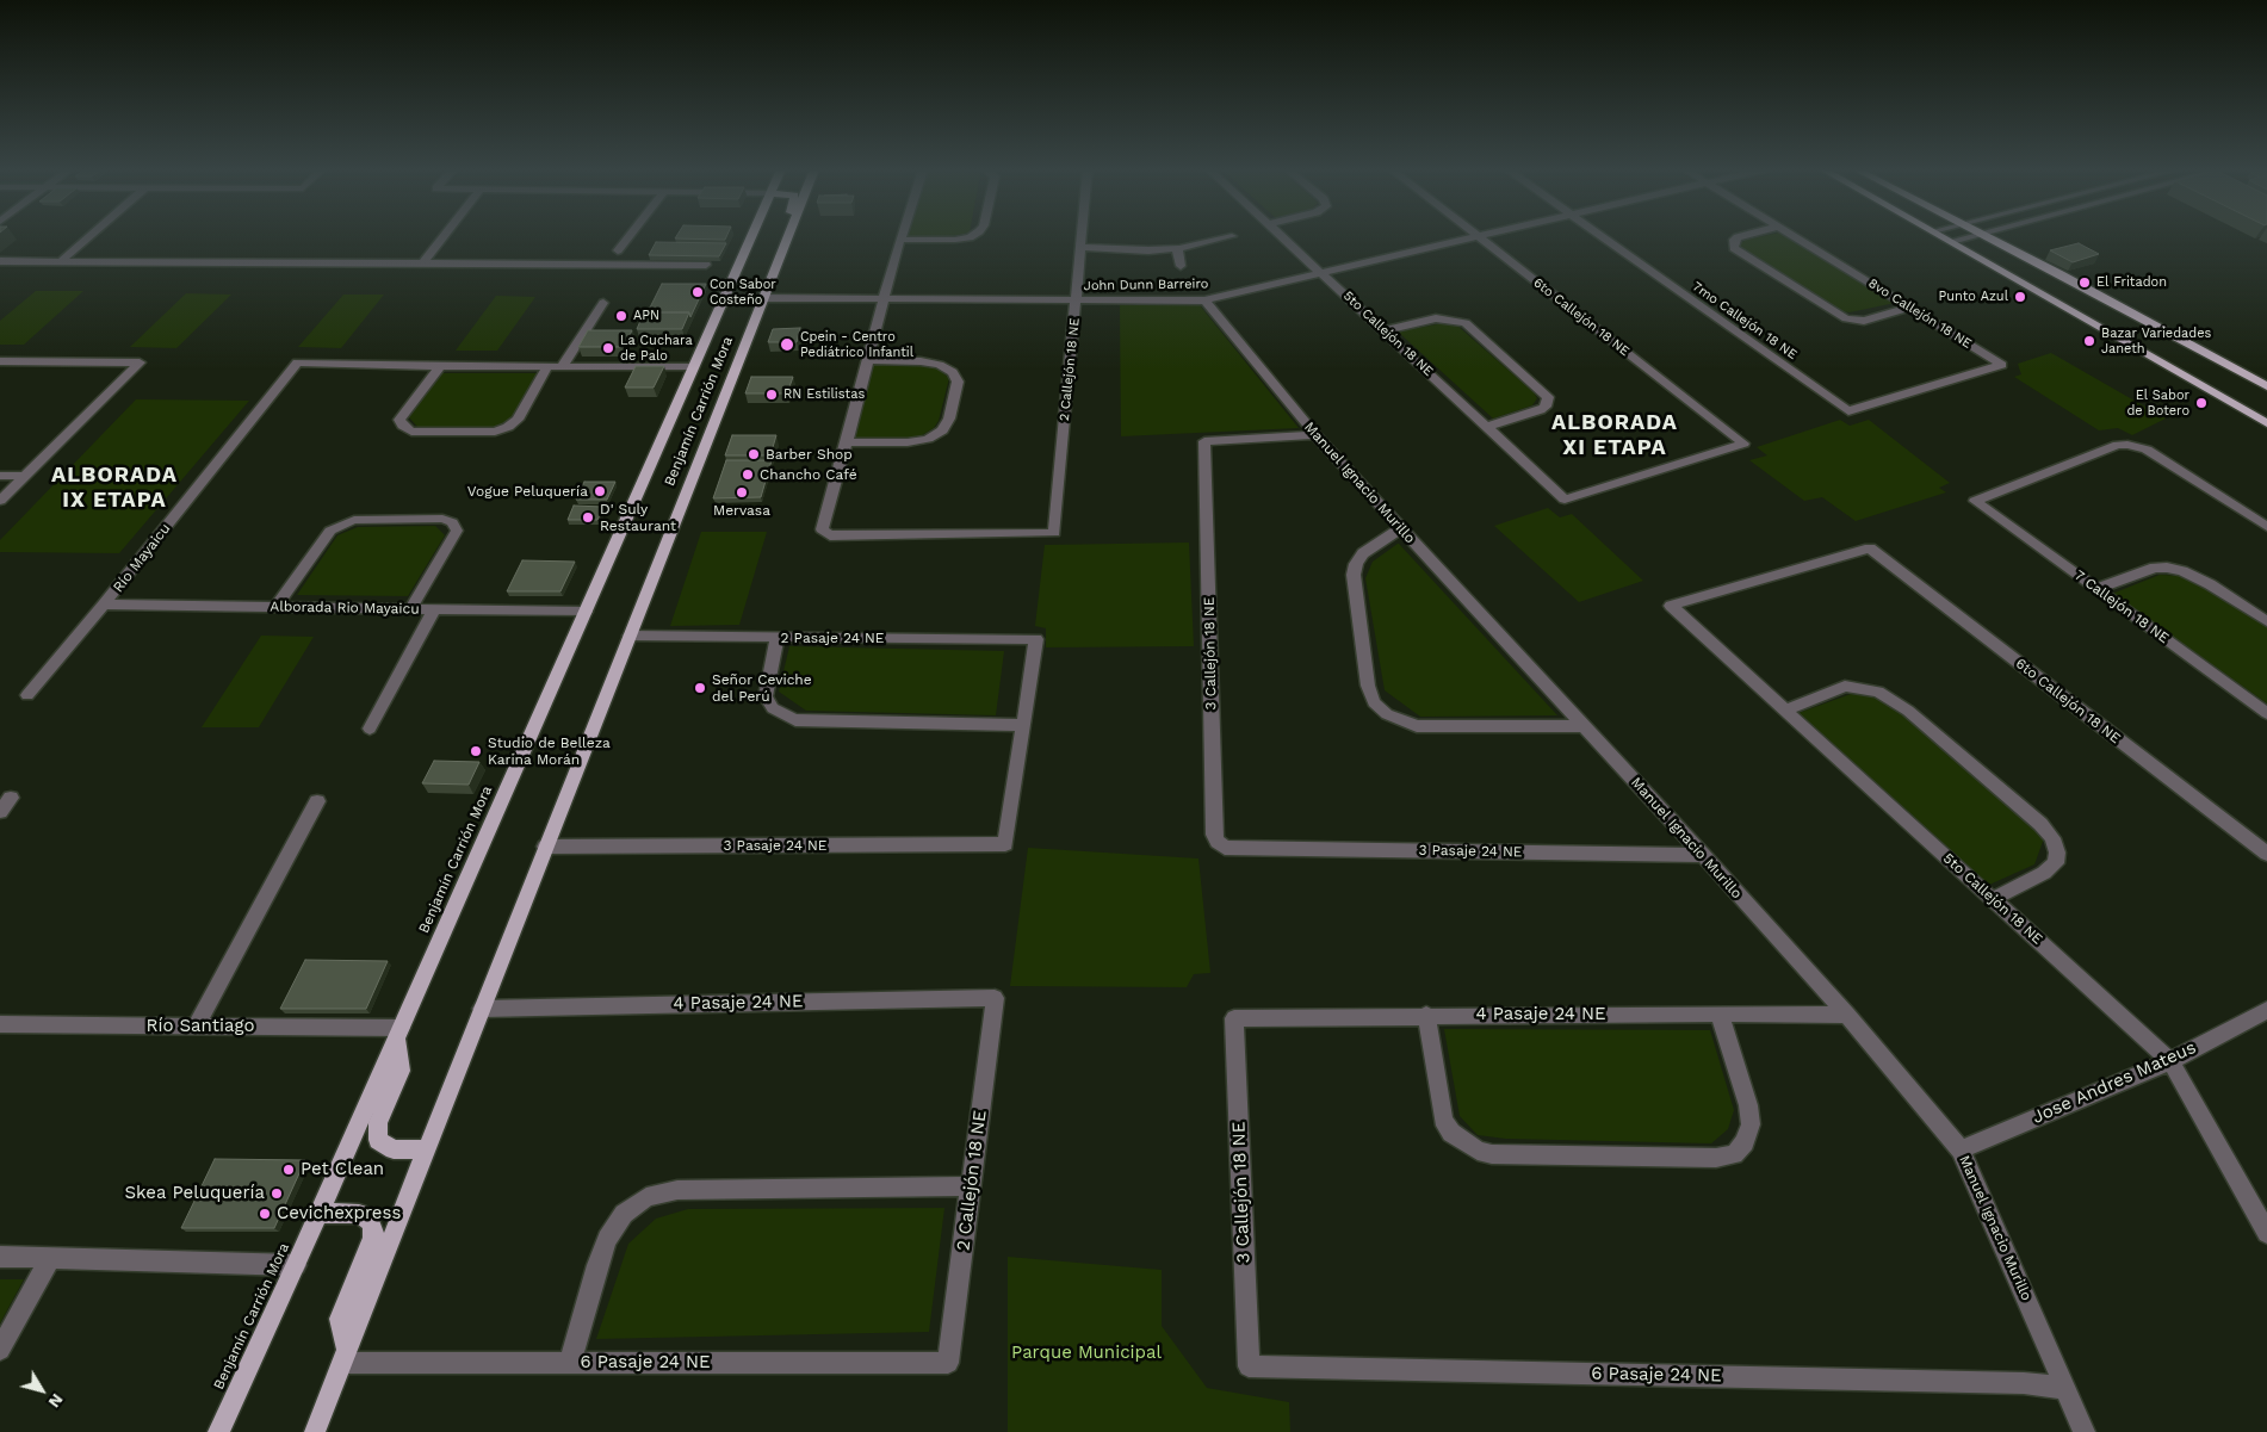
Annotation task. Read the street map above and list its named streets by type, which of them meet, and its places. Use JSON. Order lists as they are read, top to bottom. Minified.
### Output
{"streets":{"main road":["Benjamín Carrión Mora"],"street":["John Dunn Barreiro","8vo Callejón 18 NE","6to Callejón 18 NE","7mo Callejón 18 NE","5to Callejón 18 NE","2 Callejón 18 NE","Manuel Ignacio Murillo","Río Mayaicu","7 Callejón 18 NE","Alborada Rio Mayaicu","2 Pasaje 24 NE","3 Callejón 18 NE","3 Pasaje 24 NE","4 Pasaje 24 NE","Río Santiago","Jose Andres Mateus","6 Pasaje 24 NE"]},"crossings":[["John Dunn Barreiro","5to Callejón 18 NE"],["John Dunn Barreiro","2 Callejón 18 NE"],["John Dunn Barreiro","Benjamín Carrión Mora"],["John Dunn Barreiro","Manuel Ignacio Murillo"],["8vo Callejón 18 NE","7mo Callejón 18 NE"],["6to Callejón 18 NE","5to Callejón 18 NE"],["5to Callejón 18 NE","Jose Andres Mateus"],["2 Callejón 18 NE","4 Pasaje 24 NE"],["2 Callejón 18 NE","6 Pasaje 24 NE"],["Benjamín Carrión Mora","Alborada Rio Mayaicu"],["Benjamín Carrión Mora","2 Pasaje 24 NE"],["Benjamín Carrión Mora","3 Pasaje 24 NE"],["Benjamín Carrión Mora","4 Pasaje 24 NE"],["Benjamín Carrión Mora","Río Santiago"],["Benjamín Carrión Mora","6 Pasaje 24 NE"],["Manuel Ignacio Murillo","3 Callejón 18 NE"],["Manuel Ignacio Murillo","3 Pasaje 24 NE"],["Manuel Ignacio Murillo","4 Pasaje 24 NE"],["Manuel Ignacio Murillo","Jose Andres Mateus"],["Manuel Ignacio Murillo","6 Pasaje 24 NE"],["Río Mayaicu","Alborada Rio Mayaicu"],["2 Pasaje 24 NE","3 Pasaje 24 NE"],["3 Callejón 18 NE","3 Pasaje 24 NE"],["3 Callejón 18 NE","4 Pasaje 24 NE"],["3 Callejón 18 NE","6 Pasaje 24 NE"]],"districts":["ALBORADA XI ETAPA","ALBORADA IX ETAPA"],"parks":["Parque Municipal"],"places":["El Fritadon","Con Sabor Costeño","Punto Azul","APN","Bazar Variedades Janeth","Cpein - Centro Pediátrico Infantil","La Cuchara de Palo","RN Estilistas","El Sabor de Botero","Barber Shop","Chancho Café","Vogue Peluquería","Mervasa","D' Suly Restaurant","Señor Ceviche del Perú","Studio de Belleza Karina Morán","Pet Clean","Skea Peluquería","Cevichexpress"],"north":"bottom right"}
